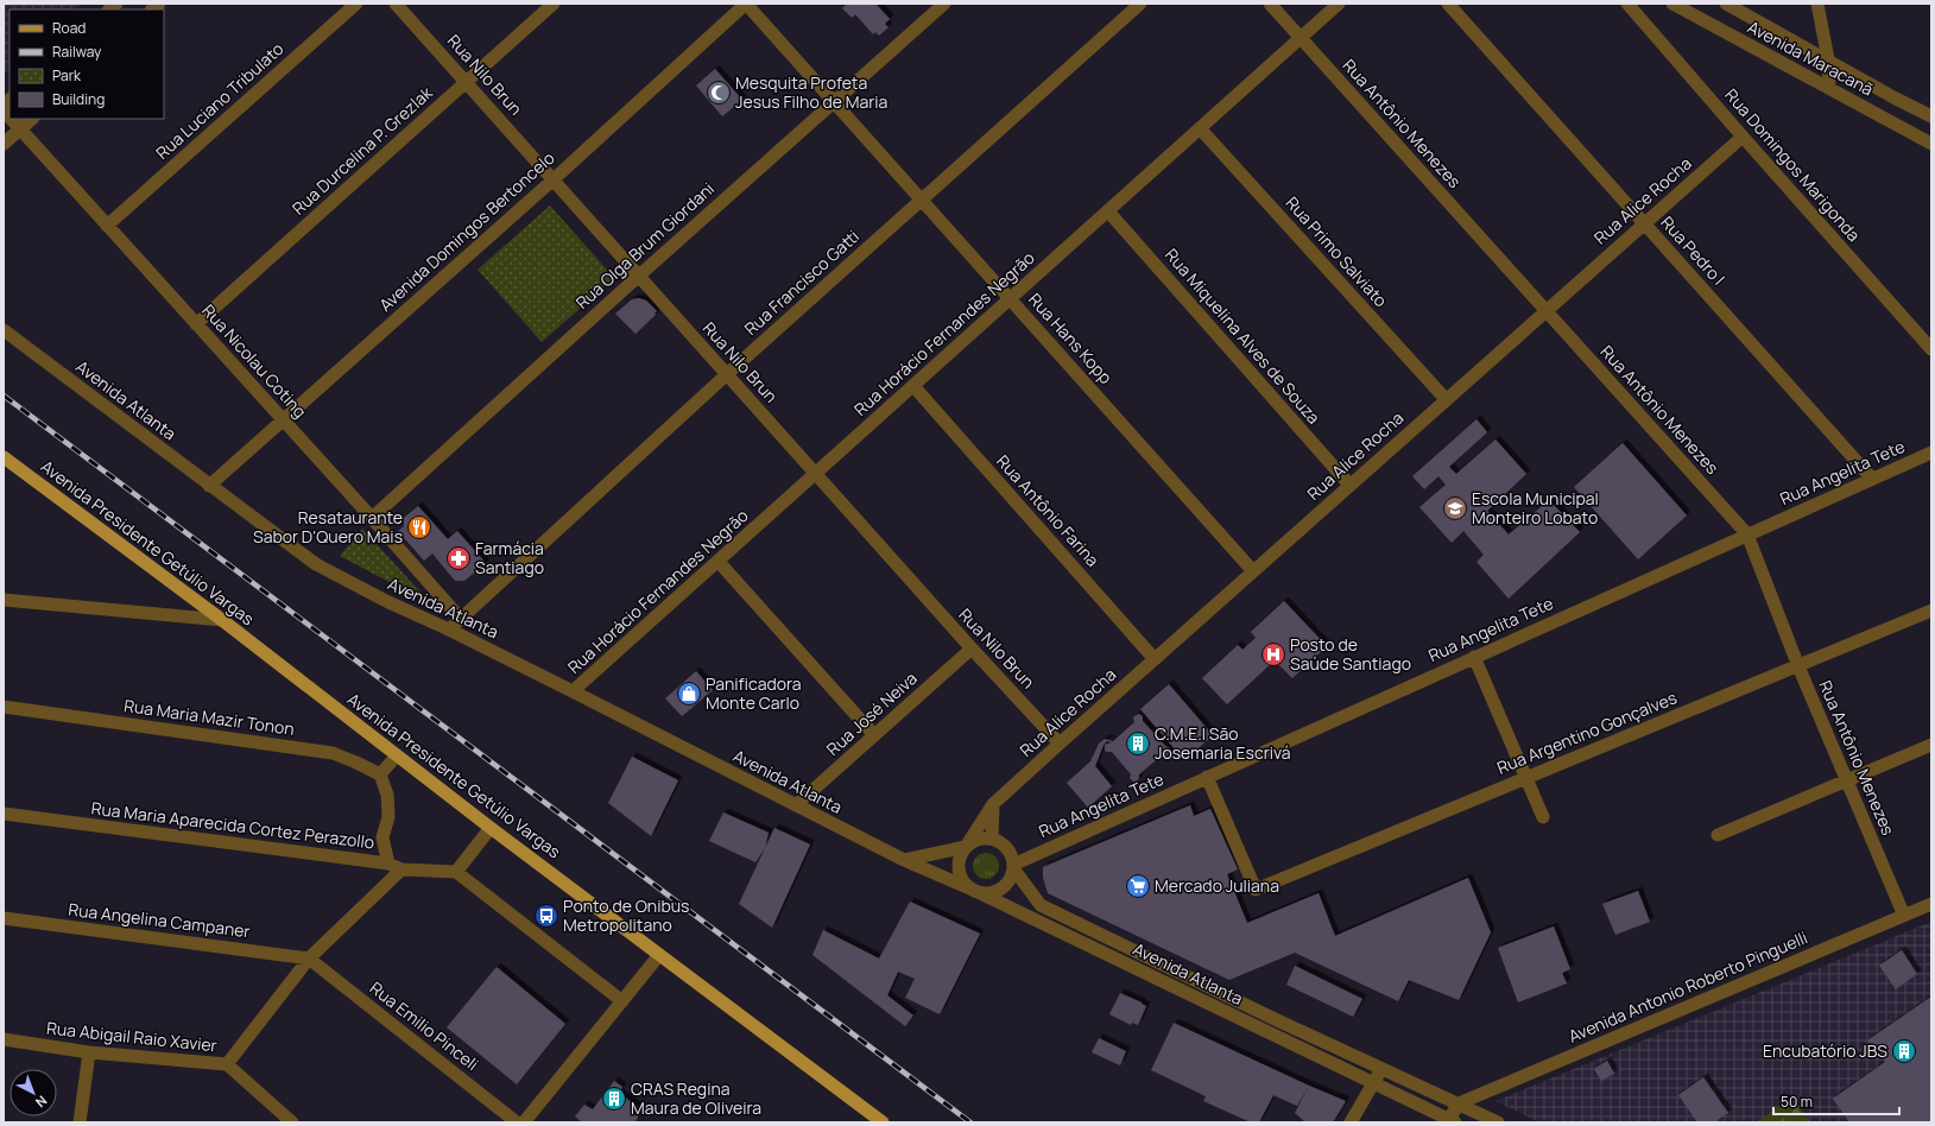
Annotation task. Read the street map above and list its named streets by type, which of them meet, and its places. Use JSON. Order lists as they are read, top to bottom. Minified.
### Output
{"streets":{"main road":["Avenida Presidente Getúlio Vargas"],"street":["Avenida Maracanã","Rua Nilo Brun","Rua Luciano Tribulato","Rua Antônio Menezes","Rua Durcelina P. Grezlak","Rua Domingos Marigonda","Rua Alice Rocha","Avenida Domingos Bertoncelo","Rua Olga Brum Giordani","Rua Pedro I","Rua Primo Salviato","Rua Francisco Gatti","Rua Horácio Fernandes Negrão","Rua Miquelina Alves de Souza","Rua Hans Kopp","Rua Nicolau Coting","Avenida Atlanta","Rua Angelita Tete","Rua Antônio Farina","Rua José Neiva","Rua Maria Mazir Tonon","Rua Argentino Gonçalves","Rua Maria Aparecida Cortez Perazollo","Rua Angelina Campaner","Avenida Antonio Roberto Pinguelli","Rua Emilio Pinceli","Rua Abigail Raio Xavier"]},"crossings":[["Rua Nilo Brun","Rua Durcelina P. Grezlak"],["Rua Nilo Brun","Rua Alice Rocha"],["Rua Nilo Brun","Avenida Domingos Bertoncelo"],["Rua Nilo Brun","Rua Olga Brum Giordani"],["Rua Nilo Brun","Rua Francisco Gatti"],["Rua Nilo Brun","Rua Horácio Fernandes Negrão"],["Rua Nilo Brun","Rua José Neiva"],["Rua Luciano Tribulato","Rua Nicolau Coting"],["Rua Antônio Menezes","Rua Alice Rocha"],["Rua Antônio Menezes","Rua Horácio Fernandes Negrão"],["Rua Antônio Menezes","Rua Angelita Tete"],["Rua Antônio Menezes","Rua Argentino Gonçalves"],["Rua Antônio Menezes","Avenida Antonio Roberto Pinguelli"],["Rua Durcelina P. Grezlak","Rua Nicolau Coting"],["Rua Domingos Marigonda","Rua Alice Rocha"],["Rua Alice Rocha","Rua Pedro I"],["Rua Alice Rocha","Rua Primo Salviato"],["Rua Alice Rocha","Rua Miquelina Alves de Souza"],["Rua Alice Rocha","Rua Hans Kopp"],["Rua Alice Rocha","Avenida Atlanta"],["Rua Alice Rocha","Rua Angelita Tete"],["Rua Alice Rocha","Rua Antônio Farina"],["Avenida Domingos Bertoncelo","Rua Hans Kopp"],["Avenida Domingos Bertoncelo","Rua Nicolau Coting"],["Avenida Domingos Bertoncelo","Avenida Atlanta"],["Rua Olga Brum Giordani","Rua Hans Kopp"],["Rua Olga Brum Giordani","Rua Nicolau Coting"],["Rua Pedro I","Rua Angelita Tete"],["Rua Primo Salviato","Rua Horácio Fernandes Negrão"],["Rua Francisco Gatti","Rua Hans Kopp"],["Rua Francisco Gatti","Rua Nicolau Coting"],["Rua Francisco Gatti","Avenida Atlanta"],["Rua Horácio Fernandes Negrão","Rua Miquelina Alves de Souza"],["Rua Horácio Fernandes Negrão","Rua Hans Kopp"],["Rua Horácio Fernandes Negrão","Avenida Atlanta"],["Rua Horácio Fernandes Negrão","Rua Antônio Farina"],["Avenida Atlanta","Rua Angelita Tete"],["Avenida Atlanta","Rua José Neiva"],["Avenida Atlanta","Avenida Antonio Roberto Pinguelli"],["Rua Angelita Tete","Rua Argentino Gonçalves"],["Rua Angelina Campaner","Rua Emilio Pinceli"]],"places":{"mosque":["Mesquita Profeta Jesus Filho de Maria"],"school or university":["Escola Municipal Monteiro Lobato"],"restaurant":["Resataurante Sabor D'Quero Mais"],"pharmacy":["Farmácia Santiago"],"hospital":["Posto de Saúde Santiago"],"shop":["Panificadora Monte Carlo"],"building":["C.M.E.I São Josemaria Escrivá","Encubatório JBS","CRAS Regina Maura de Oliveira"],"supermarket":["Mercado Juliana"],"bus stop":["Ponto de Onibus Metropolitano"]},"legend":["Road","Railway","Park","Building"],"scale_bar":"50 m","north":"bottom right"}
